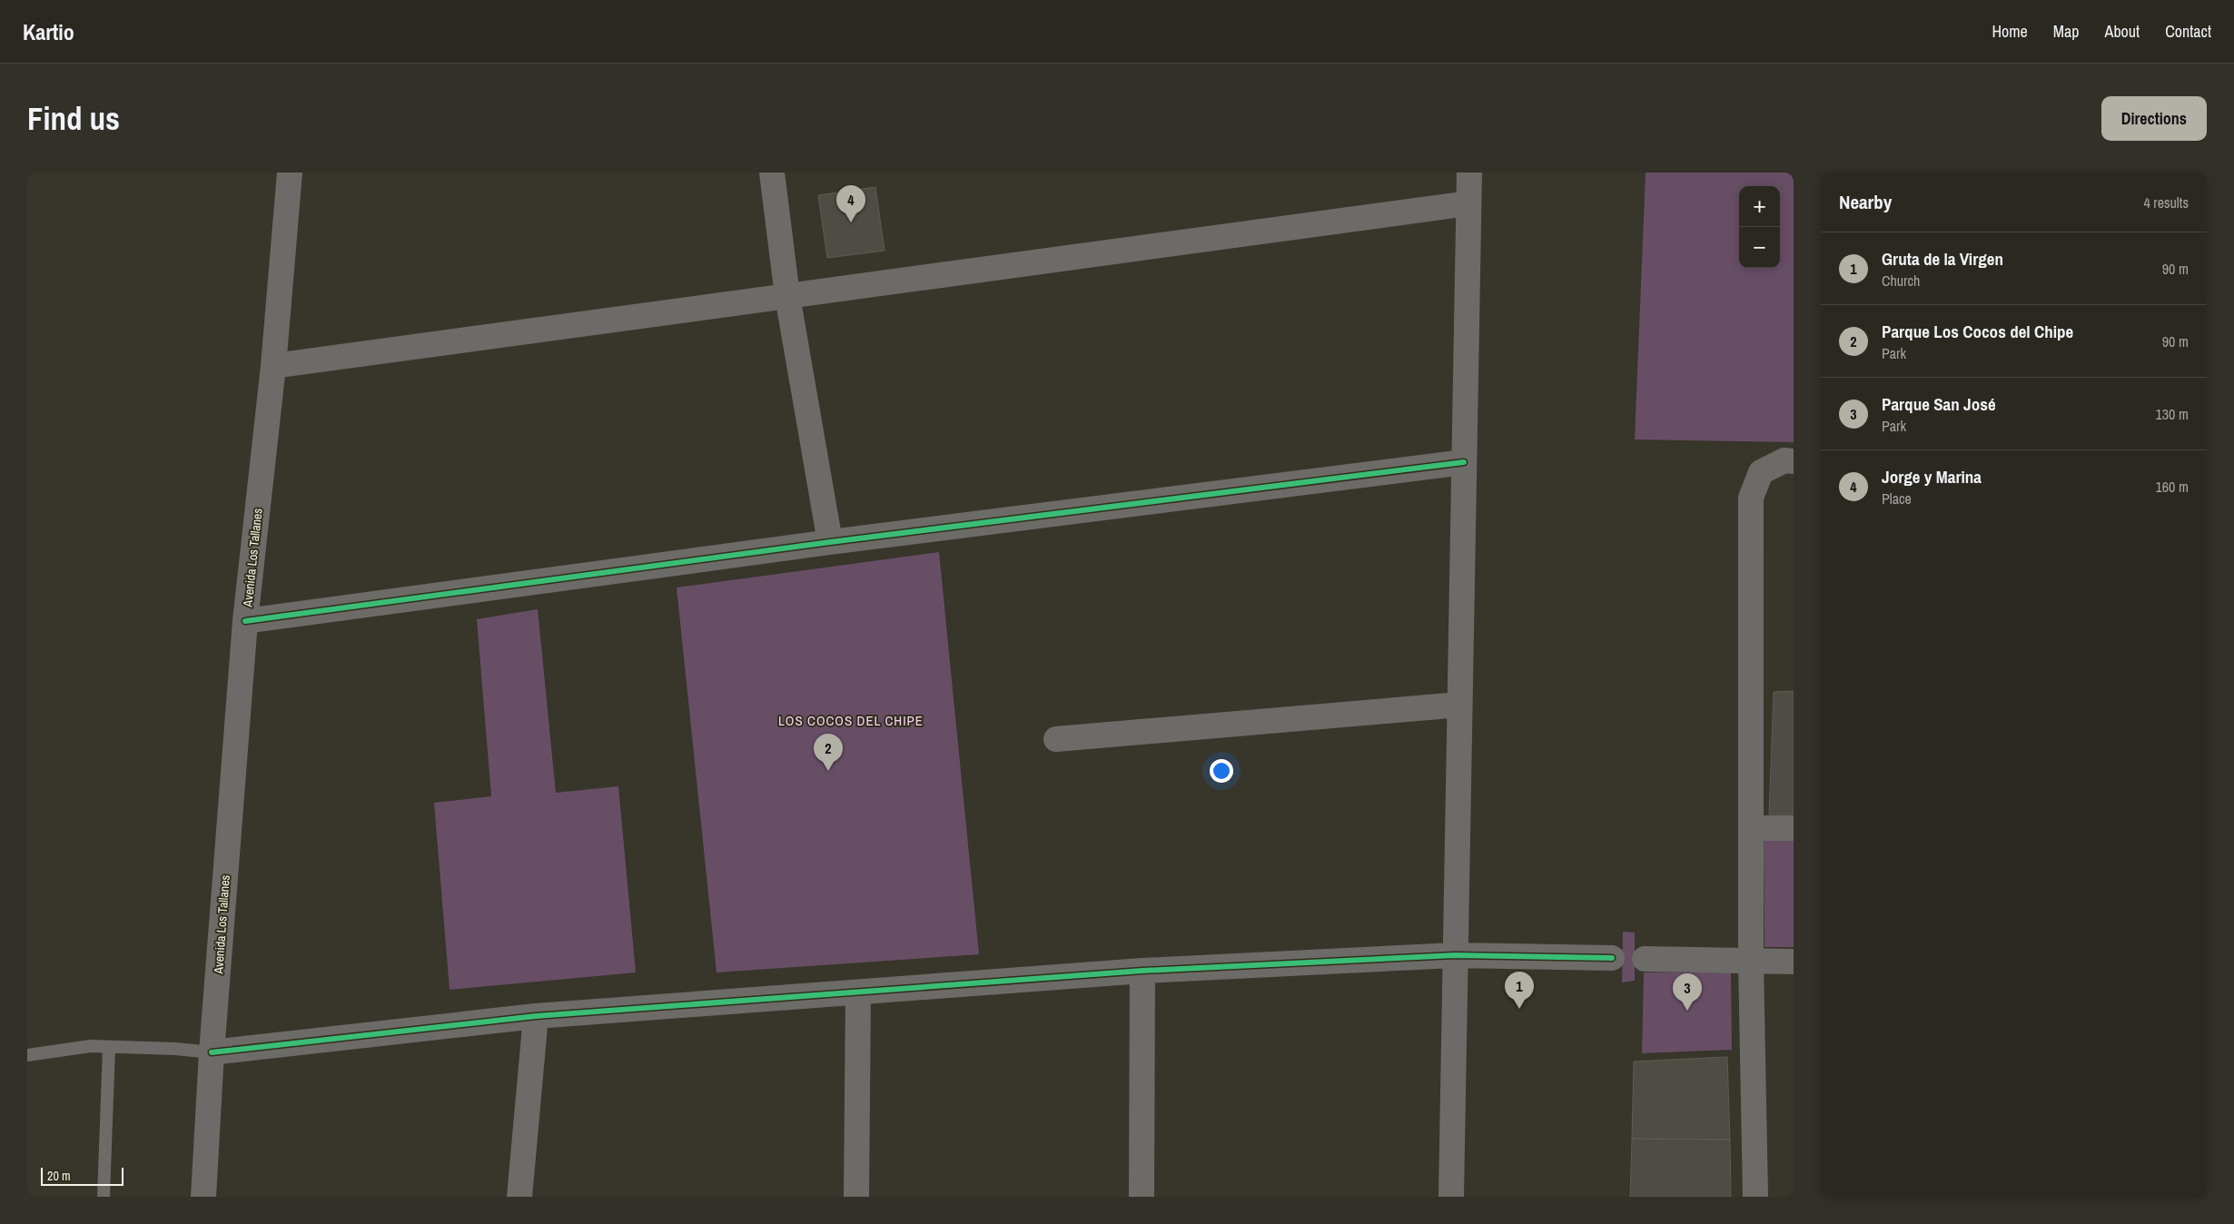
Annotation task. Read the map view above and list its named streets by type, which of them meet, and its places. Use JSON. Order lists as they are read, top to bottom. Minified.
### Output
{"streets":{"street":["Avenida Los Tallanes"]},"districts":["LOS COCOS DEL CHIPE"],"scale_bar":"20 m","page":{"header":"Kartio","nav":["Home","Map","About","Contact"],"buttons":"Directions","title":"Find us","heading":["Nearby","4 results"],"pins":["4","2","1","3"],"map_buttons":["+","−"],"list":[{"mark":"1","name":"Gruta de la Virgen","note":"Church","value":"90 m"},{"mark":"2","name":"Parque Los Cocos del Chipe","note":"Park","value":"90 m"},{"mark":"3","name":"Parque San José","note":"Park","value":"130 m"},{"mark":"4","name":"Jorge y Marina","note":"Place","value":"160 m"}],"scale":"20 m"}}
